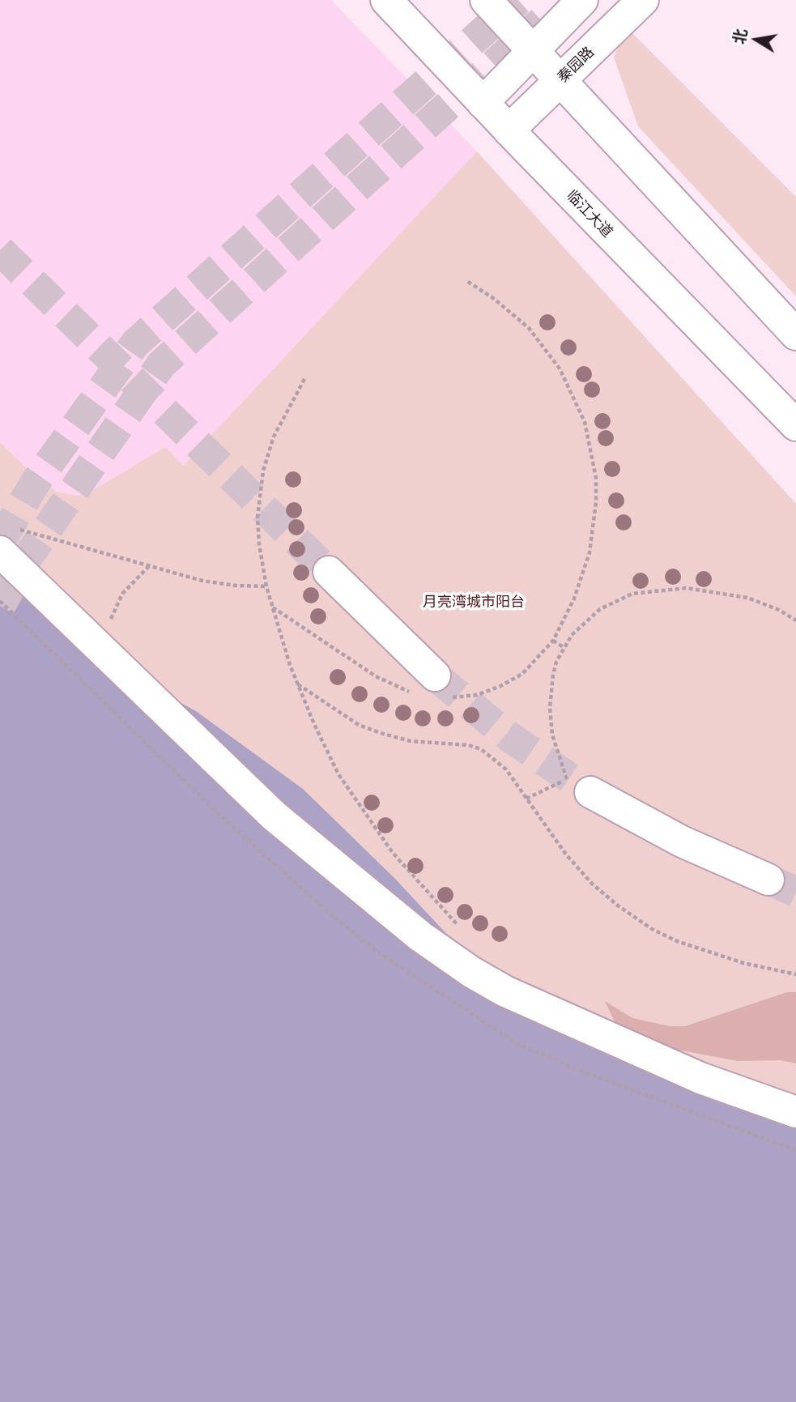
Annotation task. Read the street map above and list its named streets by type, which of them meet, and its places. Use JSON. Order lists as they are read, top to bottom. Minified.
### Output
{"streets":{"main road":["秦园路","临江大道"]},"crossings":[["秦园路","临江大道"]],"parks":["月亮湾城市阳台"],"north":"left"}
